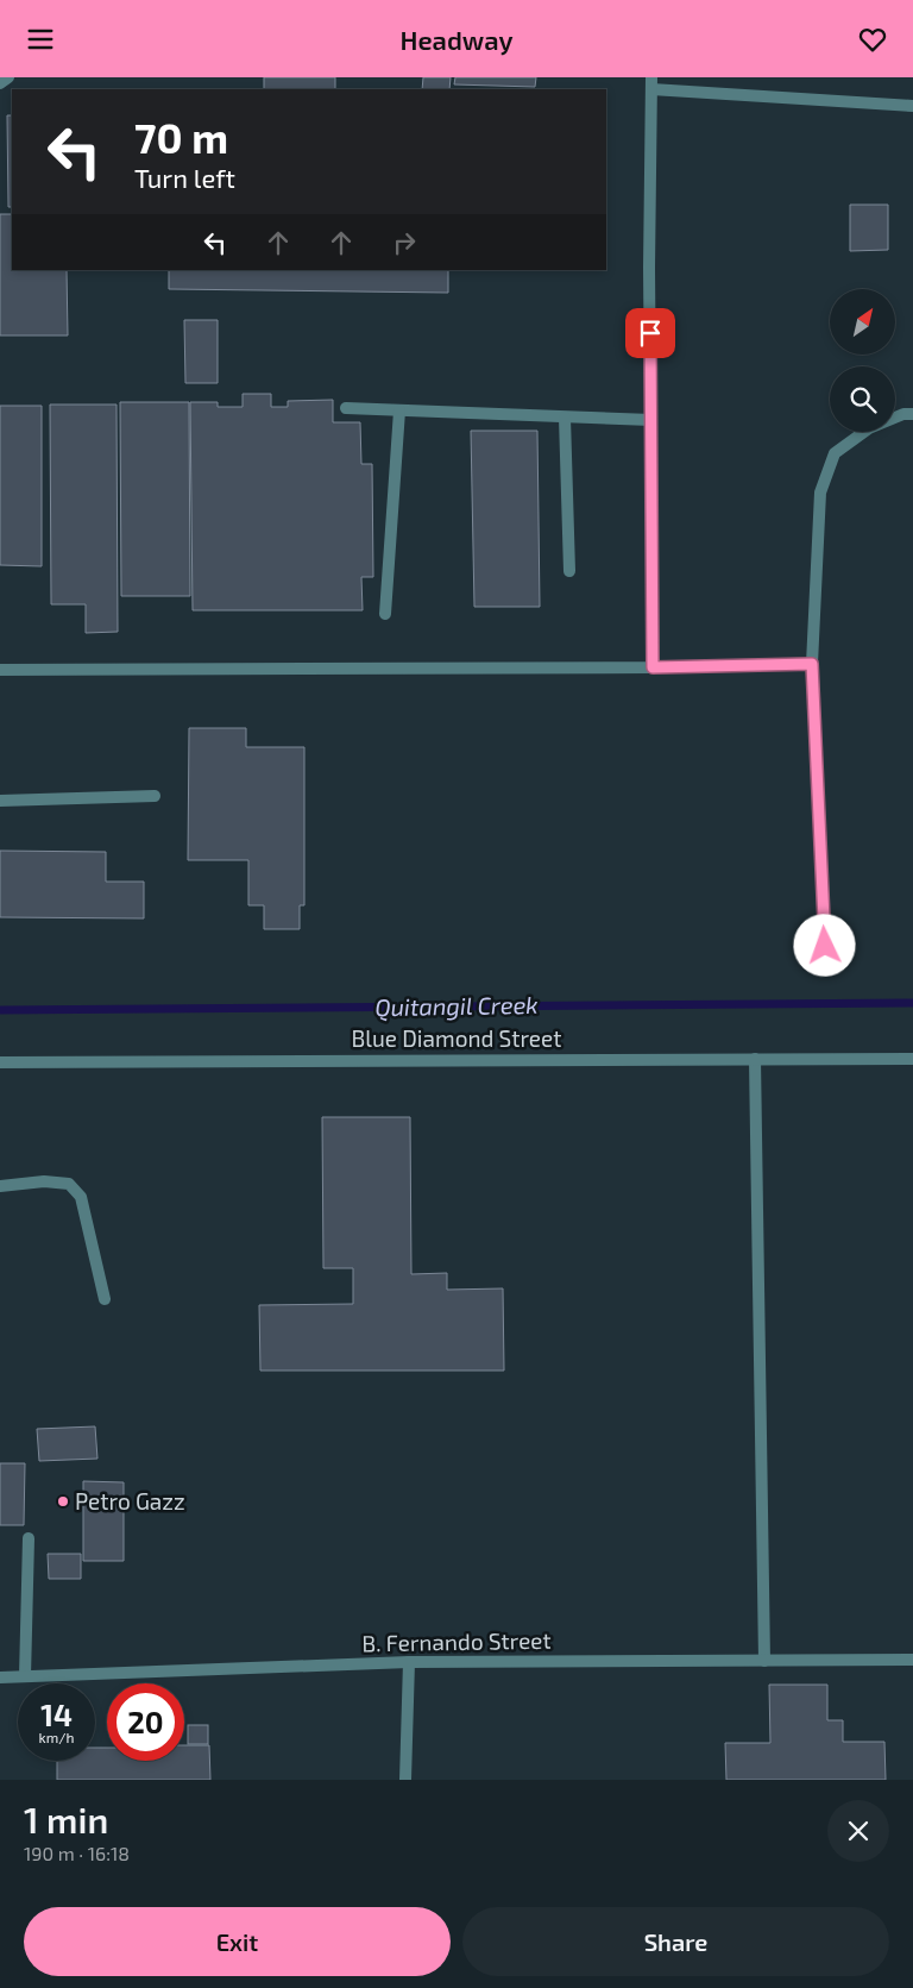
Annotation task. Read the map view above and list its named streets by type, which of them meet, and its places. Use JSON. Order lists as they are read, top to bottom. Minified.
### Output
{"streets":{"street":["Blue Diamond Street","B. Fernando Street"]},"water":["Quitangil Creek"],"places":["Petro Gazz"],"north":"top right","page":{"header":"Headway","turn":["70 m","Turn left"],"speed":"14 km/h","limit":"20","heading":["1 min","190 m · 16:18"],"buttons":["Exit","Share"]}}
